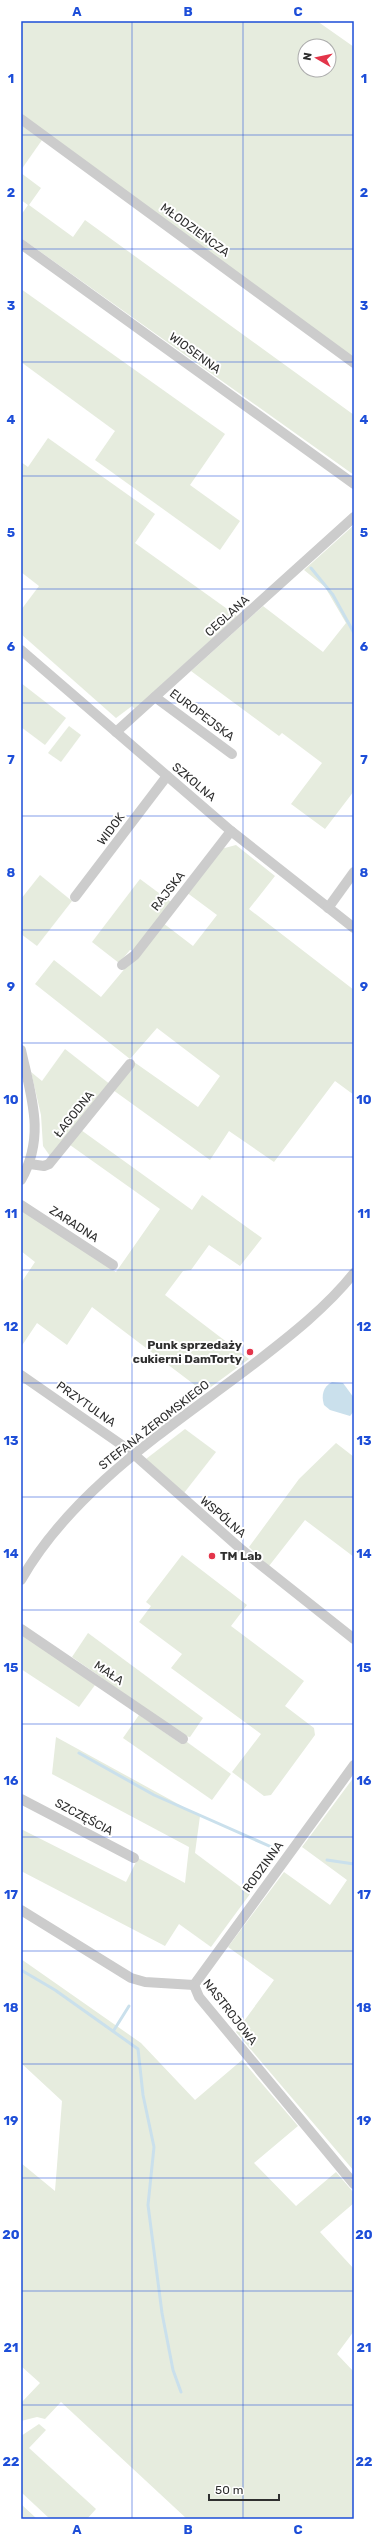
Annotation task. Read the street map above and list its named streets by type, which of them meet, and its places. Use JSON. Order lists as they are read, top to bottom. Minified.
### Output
{"streets":{"street":["MŁODZIEŃCZA","WIOSENNA","CEGLANA","EUROPEJSKA","SZKOLNA","WIDOK","RAJSKA","ŁAGODNA","ZARADNA","PRZYTULNA","STEFANA ŻEROMSKIEGO","WSPÓLNA","MAŁA","SZCZĘŚCIA","RODZINNA","NASTROJOWA"]},"crossings":[["CEGLANA","EUROPEJSKA"],["CEGLANA","SZKOLNA"],["SZKOLNA","WIDOK"],["SZKOLNA","RAJSKA"],["PRZYTULNA","STEFANA ŻEROMSKIEGO"],["PRZYTULNA","WSPÓLNA"],["STEFANA ŻEROMSKIEGO","WSPÓLNA"],["RODZINNA","NASTROJOWA"]],"places":["Punk sprzedaży cukierni DamTorty","TM Lab"],"scale_bar":"50 m","north":"left","grid":{"columns":["A","B","C"],"rows":["1","2","3","4","5","6","7","8","9","10","11","12","13","14","15","16","17","18","19","20","21","22"]}}
